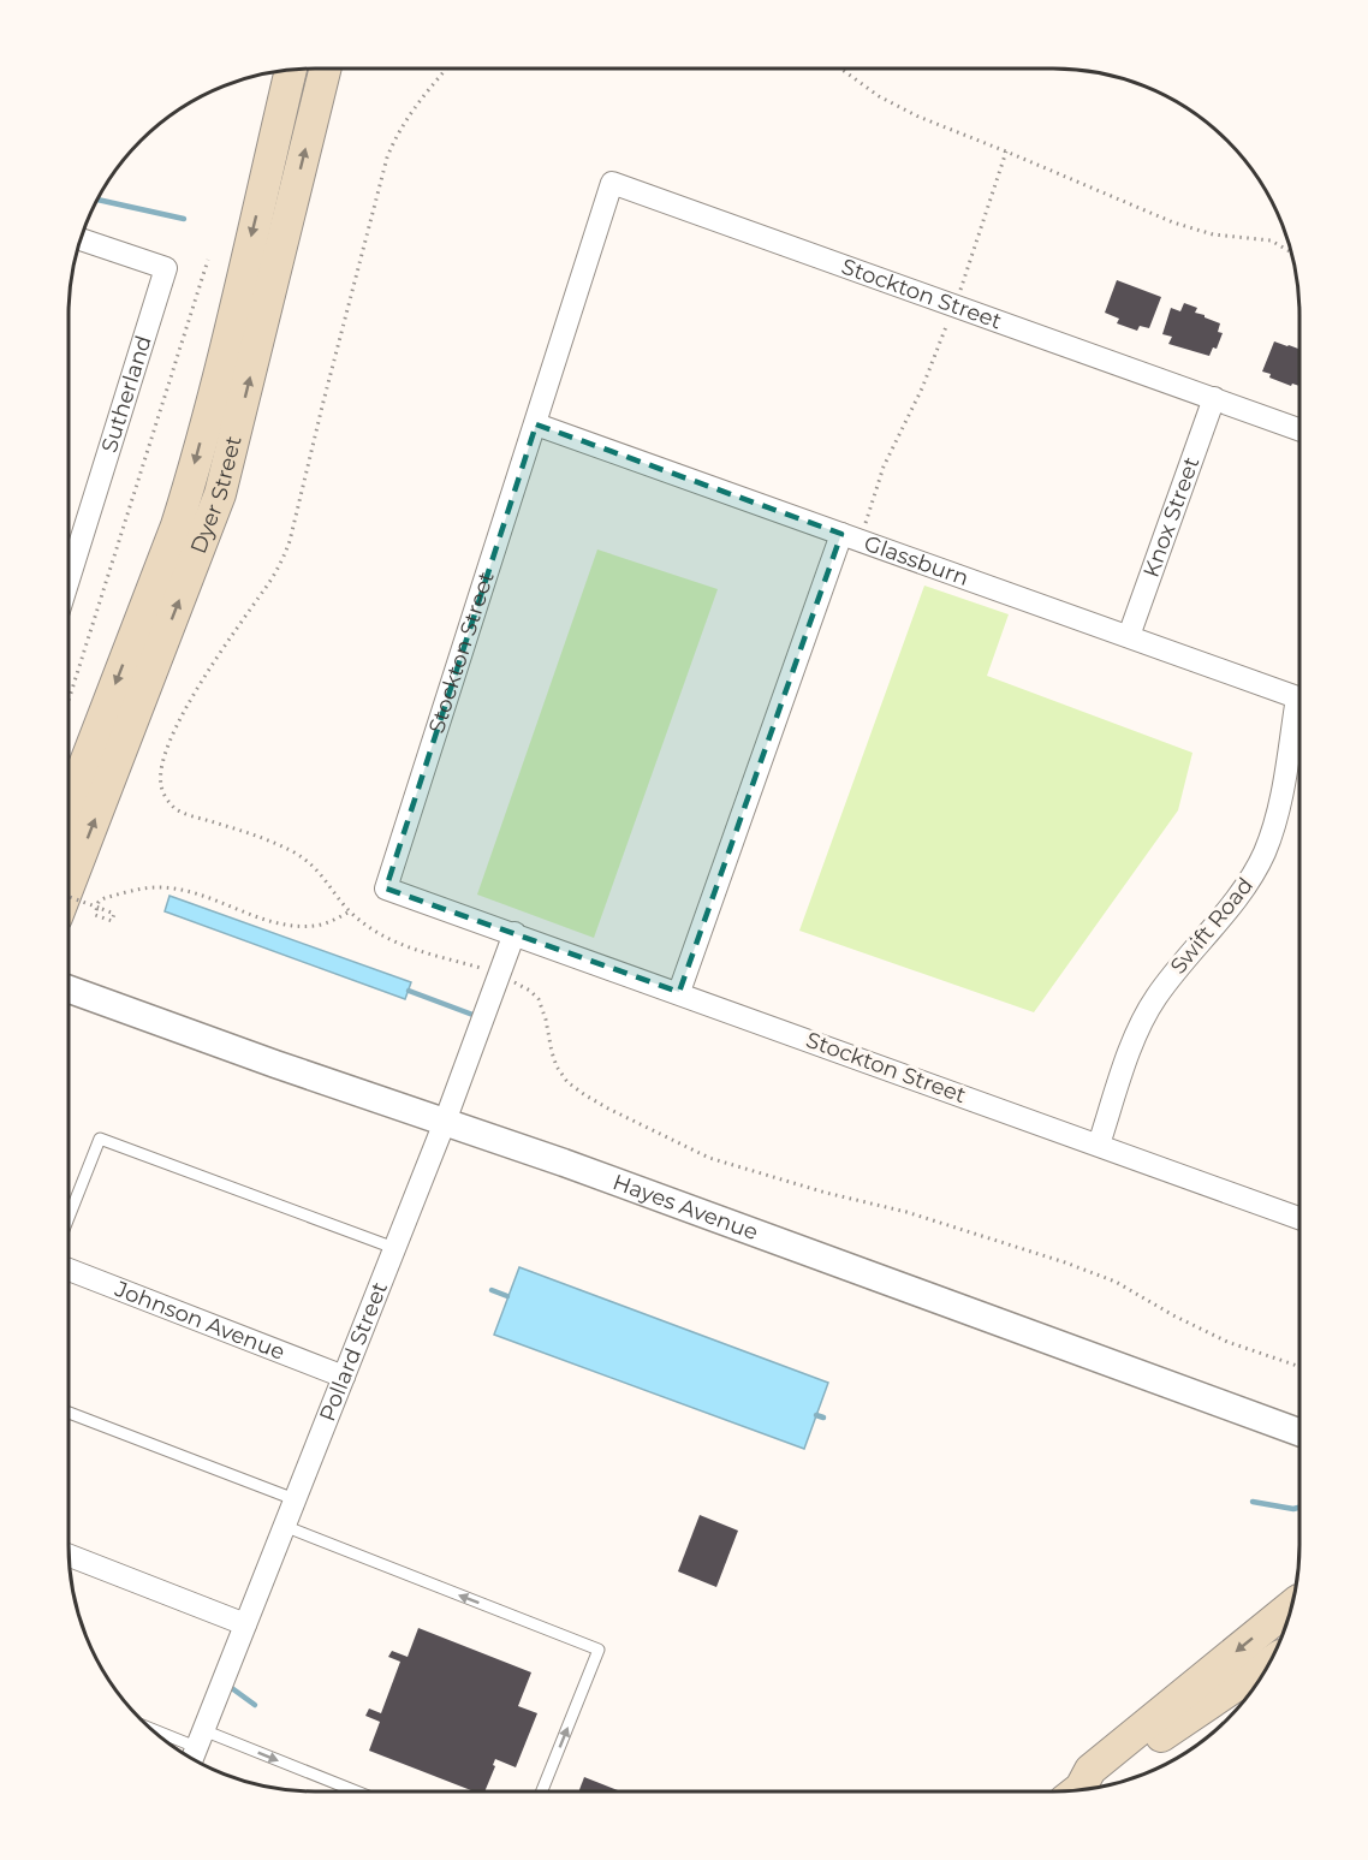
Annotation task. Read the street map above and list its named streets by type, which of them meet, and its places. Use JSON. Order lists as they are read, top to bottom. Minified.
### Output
{"streets":{"main road":["Dyer Street"],"street":["Stockton Street","Sutherland","Knox Street","Glassburn","Swift Road","Hayes Avenue","Johnson Avenue","Pollard Street"]},"crossings":[["Stockton Street","Knox Street"],["Stockton Street","Glassburn"],["Stockton Street","Swift Road"],["Stockton Street","Pollard Street"],["Knox Street","Glassburn"],["Glassburn","Swift Road"],["Hayes Avenue","Pollard Street"],["Johnson Avenue","Pollard Street"]]}
